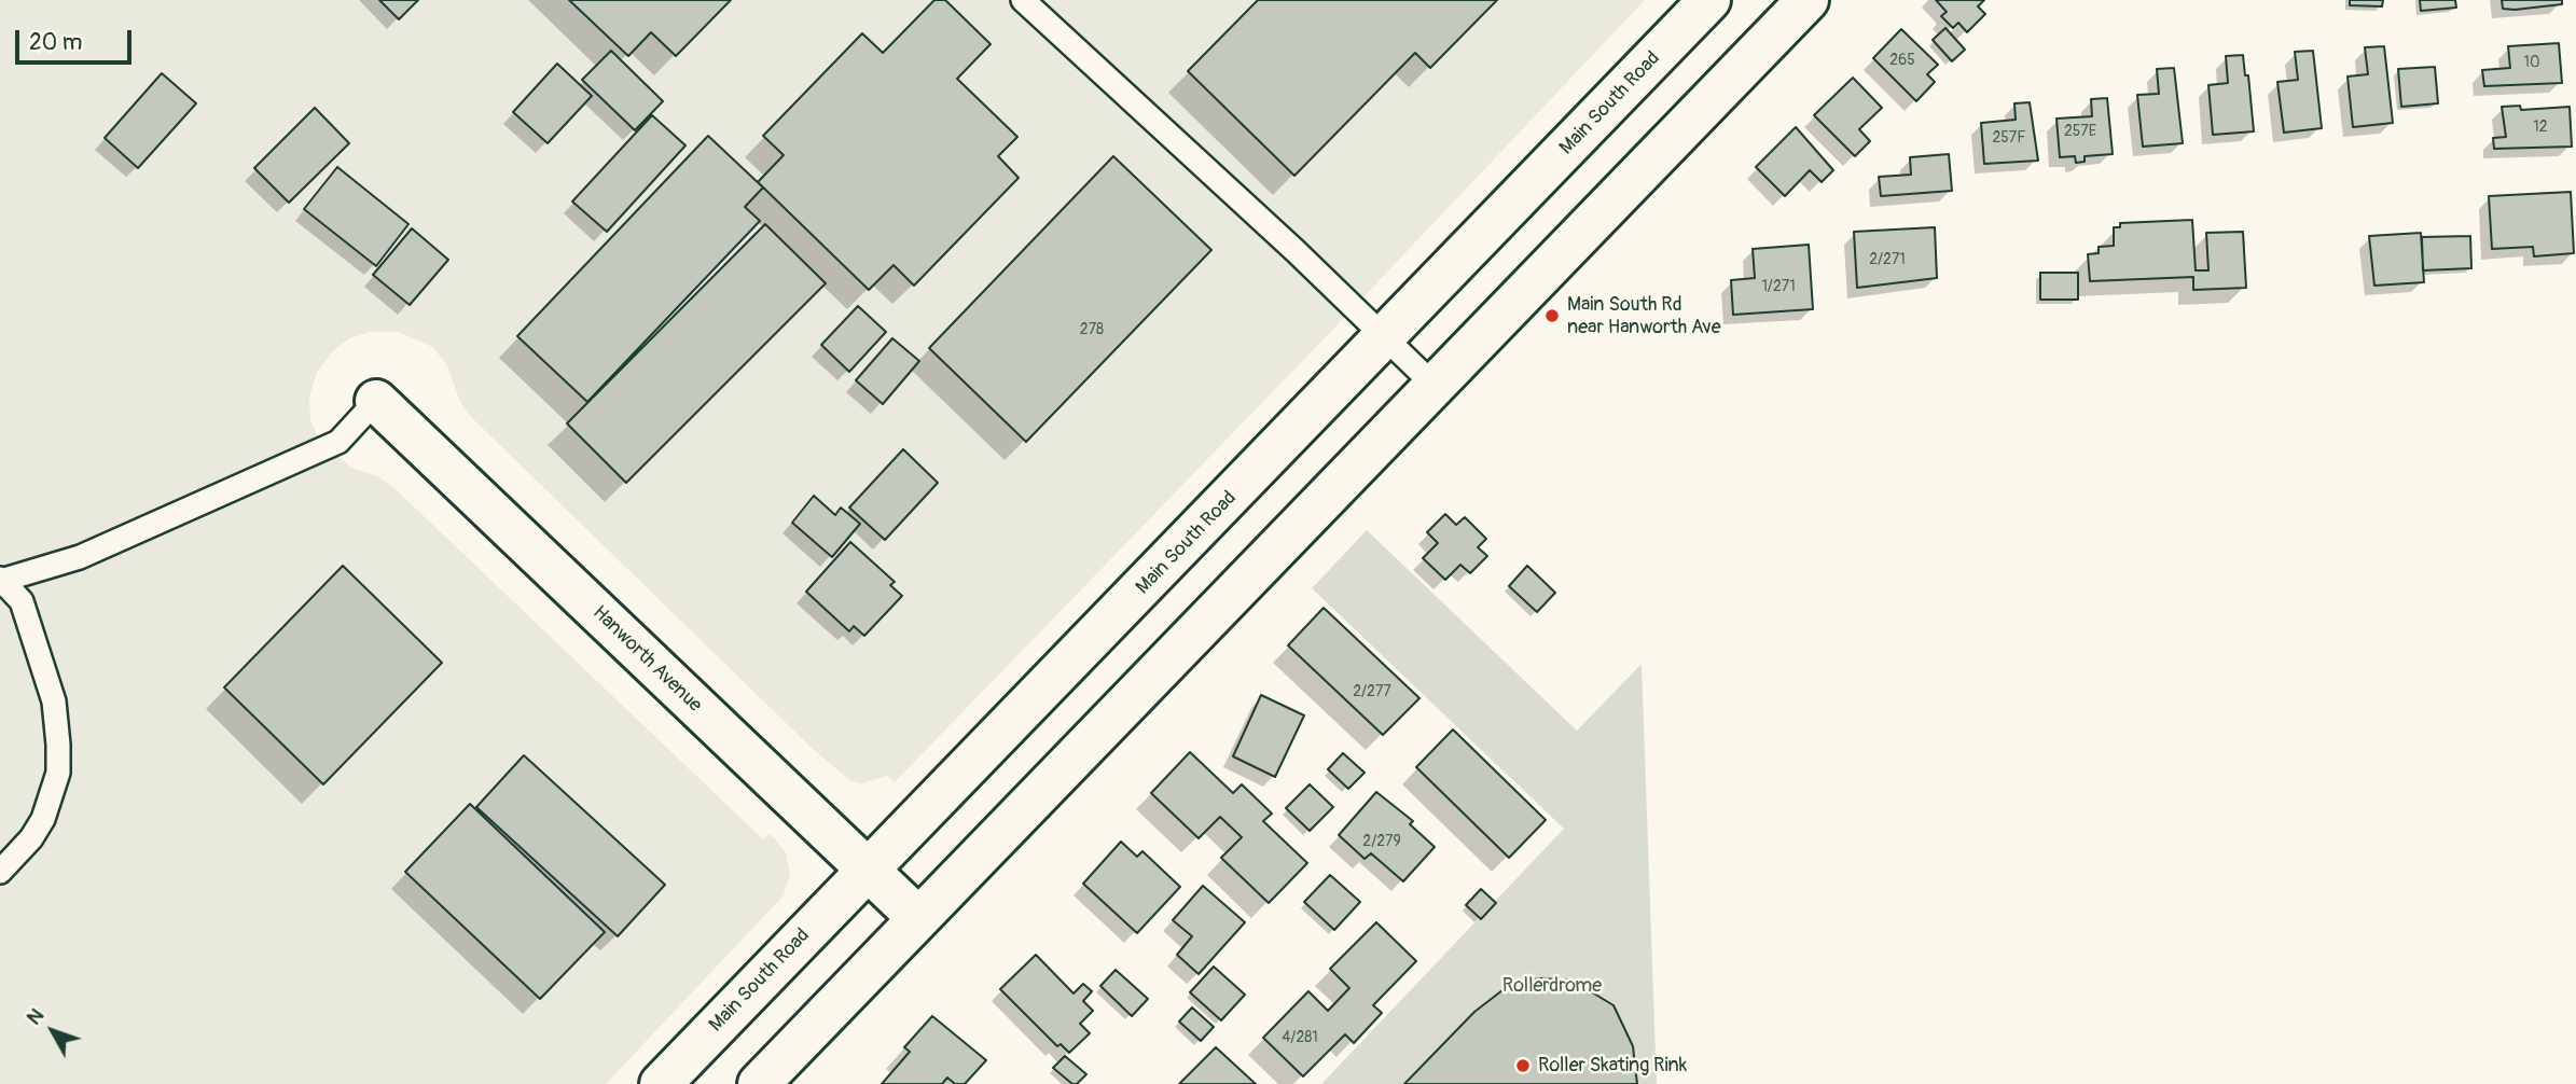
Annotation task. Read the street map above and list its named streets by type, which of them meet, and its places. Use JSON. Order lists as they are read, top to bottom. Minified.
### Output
{"streets":{"main road":["Main South Road","Hanworth Avenue"]},"crossings":[["Main South Road","Hanworth Avenue"]],"parks":["Rollerdrome"],"places":["Main South Rd near Hanworth Ave","Roller Skating Rink"],"house_numbers":["265","10","12","257E","257F","2/271","1/271","278","2/277","2/279","4/281"],"scale_bar":"20 m","north":"top left"}
